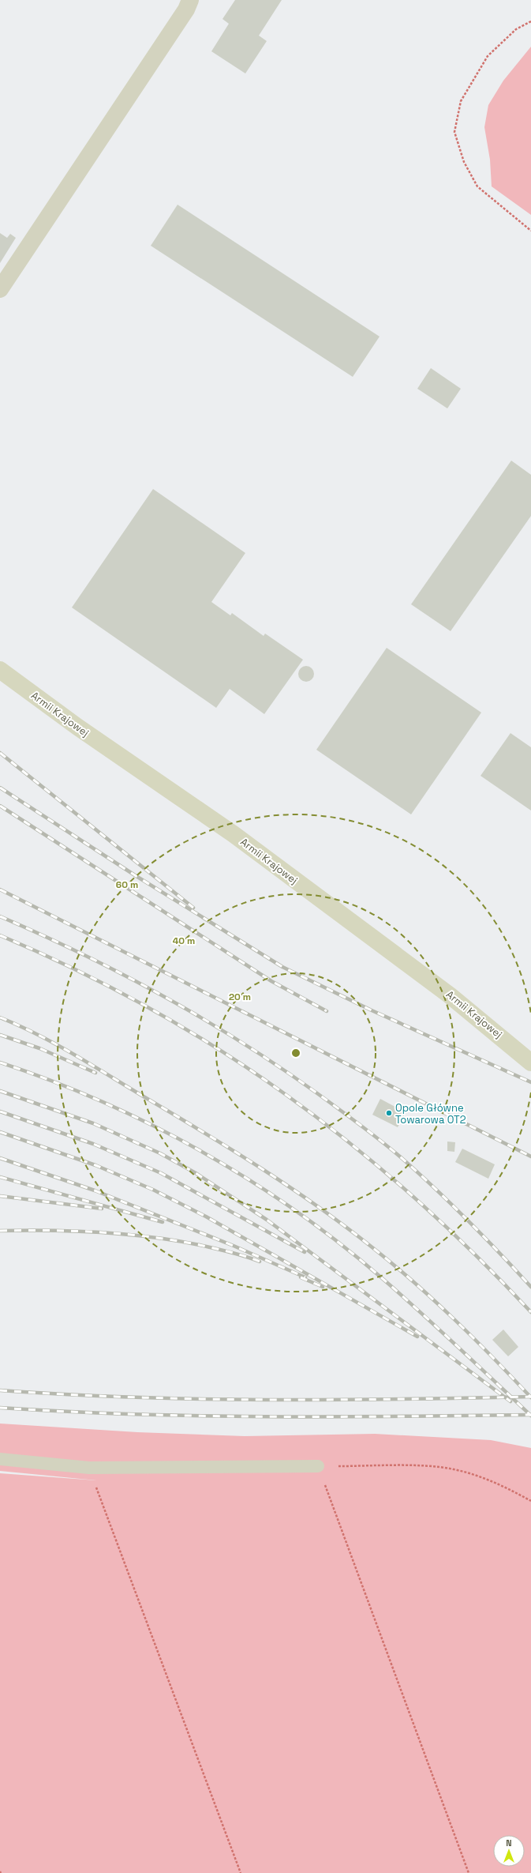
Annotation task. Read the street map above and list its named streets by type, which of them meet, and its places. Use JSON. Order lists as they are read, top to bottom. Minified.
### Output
{"streets":{"main road":["Armii Krajowej"]},"places":["Opole Główne Towarowa OT2"],"north":"top","rings":["60 m","40 m","20 m"]}
